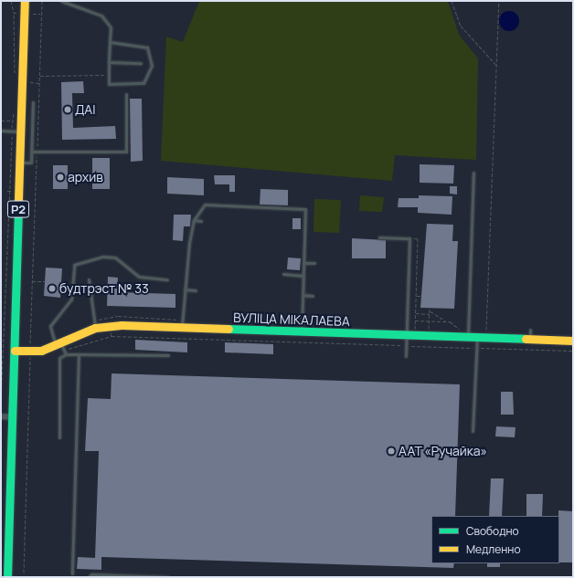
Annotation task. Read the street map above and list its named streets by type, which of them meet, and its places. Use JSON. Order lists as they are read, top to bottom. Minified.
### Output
{"streets":{"main road":["Р2","ВУЛІЦА МІКАЛАЕВА"]},"crossings":[["Р2","ВУЛІЦА МІКАЛАЕВА"]],"places":["ДАІ","архив","будтрэст № 33","ААТ «Ручайка»"],"legend":["Свободно","Медленно"]}
